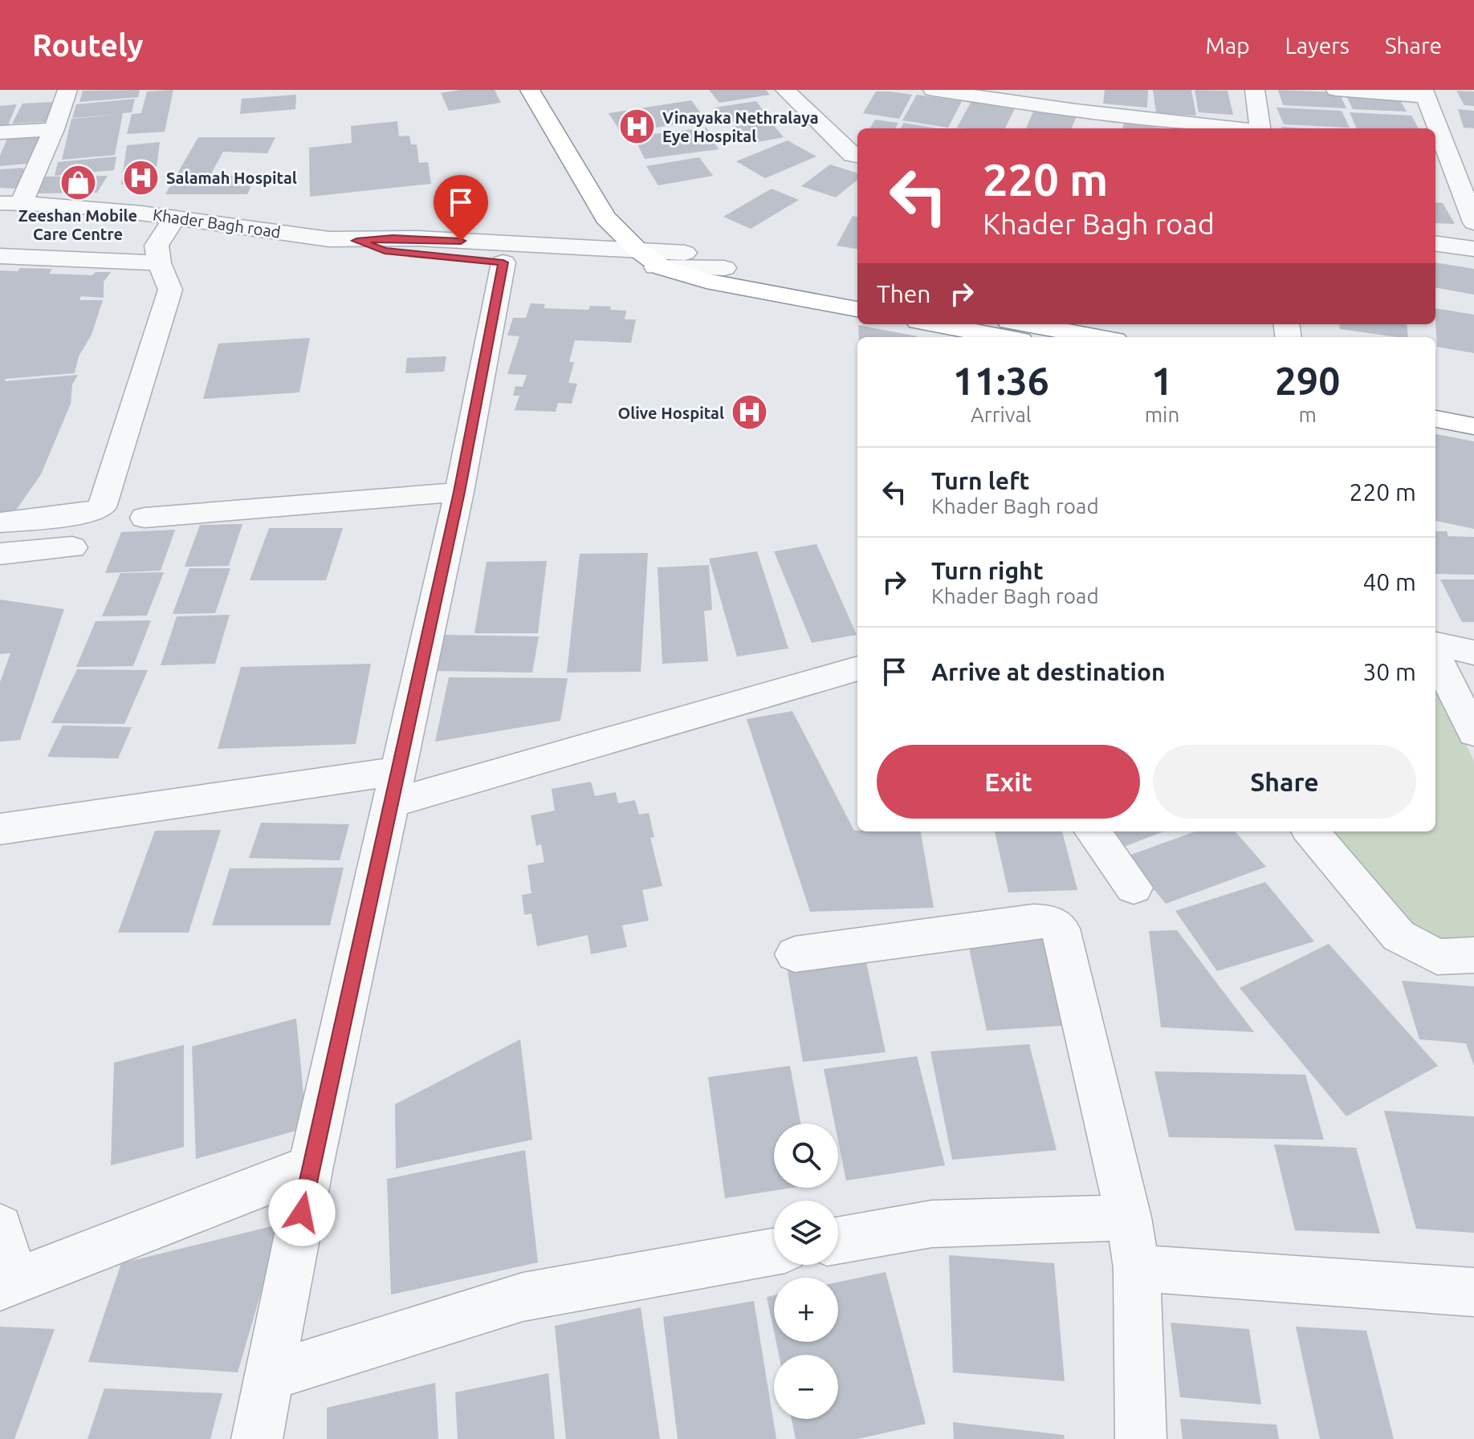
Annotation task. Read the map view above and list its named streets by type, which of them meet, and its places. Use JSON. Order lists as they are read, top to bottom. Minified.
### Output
{"streets":{"street":["Khader Bagh road"]},"places":{"hospital":["Vinayaka Nethralaya Eye Hospital","Salamah Hospital","Olive Hospital"],"shop":["Zeeshan Mobile Care Centre"]},"page":{"header":"Routely","nav":["Map","Layers","Share"],"turn":["220 m","Khader Bagh road"],"then":"Then","eta":["11:36","Arrival","1","min","290","m"],"list":[{"name":"Turn left","note":"Khader Bagh road","value":"220 m"},{"name":"Turn right","note":"Khader Bagh road","value":"40 m"},{"name":"Arrive at destination","value":"30 m"}],"buttons":["Exit","Share"],"map_buttons":["+","−"]}}
